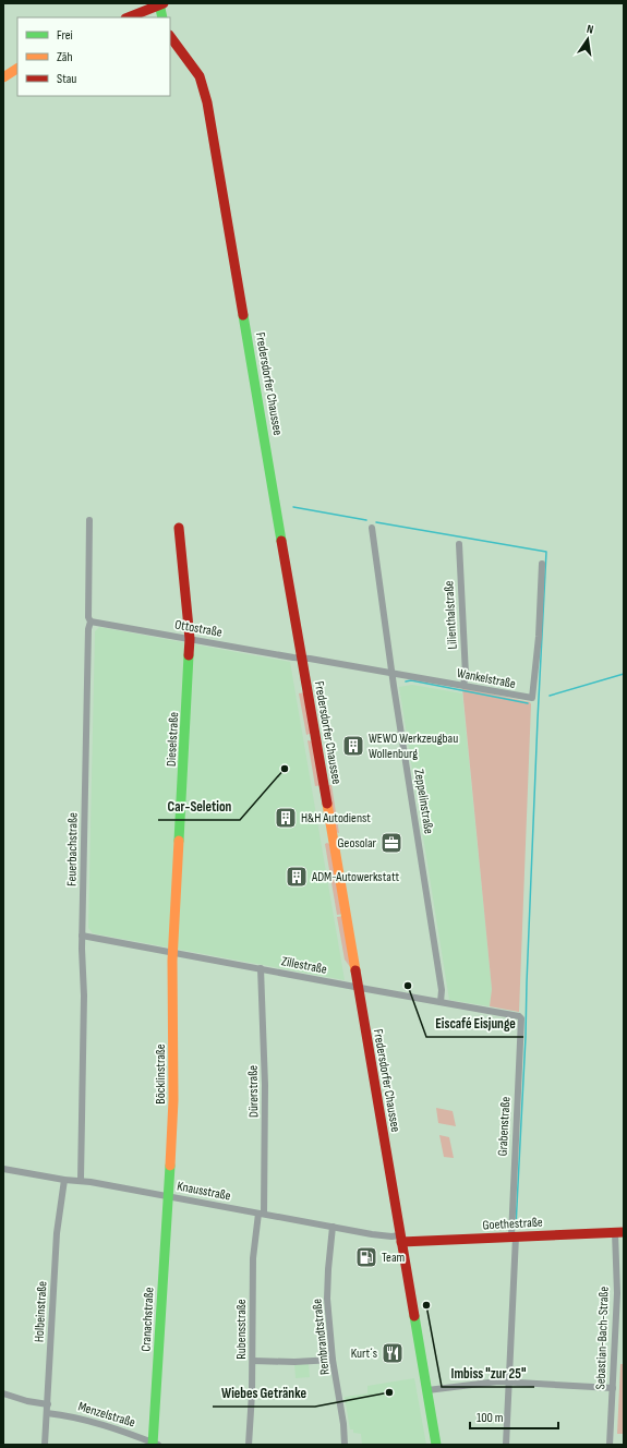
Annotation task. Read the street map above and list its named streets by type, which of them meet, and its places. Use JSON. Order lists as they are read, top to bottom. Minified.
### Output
{"streets":{"main road":["Fredersdorfer Chaussee","Dieselstraße","Böcklinstraße","Goethestraße","Cranachstraße"],"street":["Lilienthalstraße","Ottostraße","Wankelstraße","Zeppelinstraße","Feuerbachstraße","Zillestraße","Dürerstraße","Grabenstraße","Knausstraße","Holbeinstraße","Rubensstraße","Rembrandtstraße","Sebastian-Bach-Straße","Menzelstraße"]},"crossings":[["Fredersdorfer Chaussee","Ottostraße"],["Fredersdorfer Chaussee","Wankelstraße"],["Fredersdorfer Chaussee","Zillestraße"],["Fredersdorfer Chaussee","Knausstraße"],["Fredersdorfer Chaussee","Goethestraße"],["Lilienthalstraße","Wankelstraße"],["Ottostraße","Wankelstraße"],["Ottostraße","Dieselstraße"],["Ottostraße","Feuerbachstraße"],["Wankelstraße","Zeppelinstraße"],["Dieselstraße","Zillestraße"],["Dieselstraße","Böcklinstraße"],["Zeppelinstraße","Zillestraße"],["Feuerbachstraße","Zillestraße"],["Feuerbachstraße","Knausstraße"],["Zillestraße","Böcklinstraße"],["Zillestraße","Dürerstraße"],["Zillestraße","Grabenstraße"],["Böcklinstraße","Knausstraße"],["Böcklinstraße","Cranachstraße"],["Dürerstraße","Knausstraße"],["Dürerstraße","Rubensstraße"],["Grabenstraße","Goethestraße"],["Knausstraße","Goethestraße"],["Knausstraße","Holbeinstraße"],["Knausstraße","Cranachstraße"],["Knausstraße","Rubensstraße"],["Knausstraße","Rembrandtstraße"],["Goethestraße","Sebastian-Bach-Straße"],["Holbeinstraße","Menzelstraße"],["Cranachstraße","Menzelstraße"]],"places":{"building":["WEWO Werkzeugbau Wollenburg","H&H Autodienst","ADM-Autowerkstatt"],"other":["Car-Seletion","Eiscafé Eisjunge","Imbiss \"zur 25\"","Wiebes Getränke"],"office":["Geosolar"],"fuel station":["Team"],"restaurant":["Kurt´s"]},"legend":["Frei","Zäh","Stau"],"scale_bar":"100 m","north":"top"}
